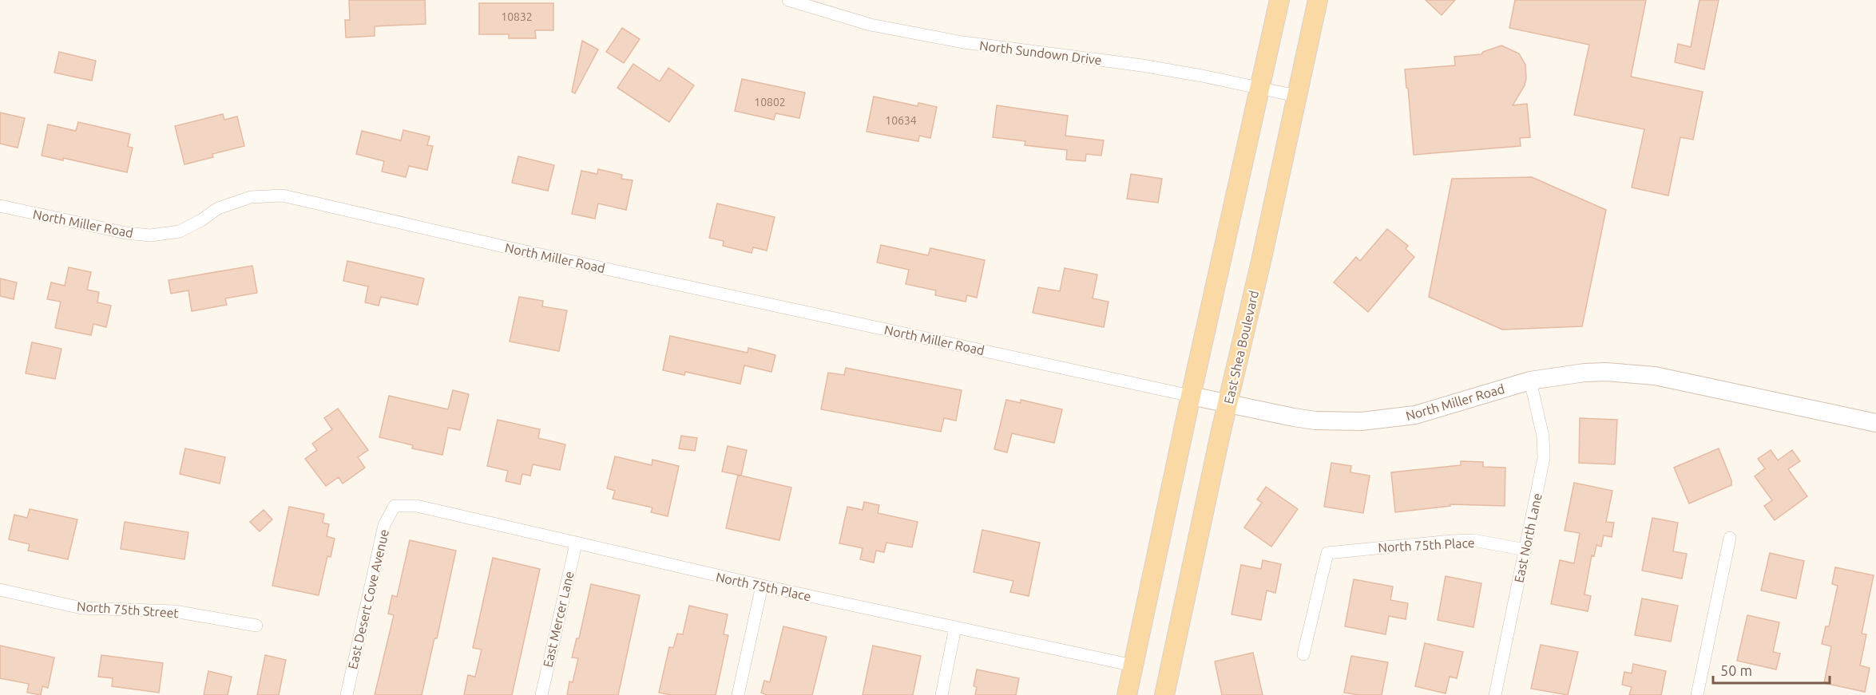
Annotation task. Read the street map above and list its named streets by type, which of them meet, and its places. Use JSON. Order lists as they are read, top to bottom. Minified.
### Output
{"streets":{"main road":["East Shea Boulevard"],"street":["North Sundown Drive","North Miller Road","East North Lane","North 75th Place","East Desert Cove Avenue","North 75th Street","East Mercer Lane"]},"crossings":[["North Sundown Drive","East Shea Boulevard"],["North Miller Road","East Shea Boulevard"],["North Miller Road","East North Lane"],["East North Lane","North 75th Place"],["North 75th Place","East Desert Cove Avenue"],["North 75th Place","East Mercer Lane"]],"house_numbers":["10832","10802","10634"],"scale_bar":"50 m"}
